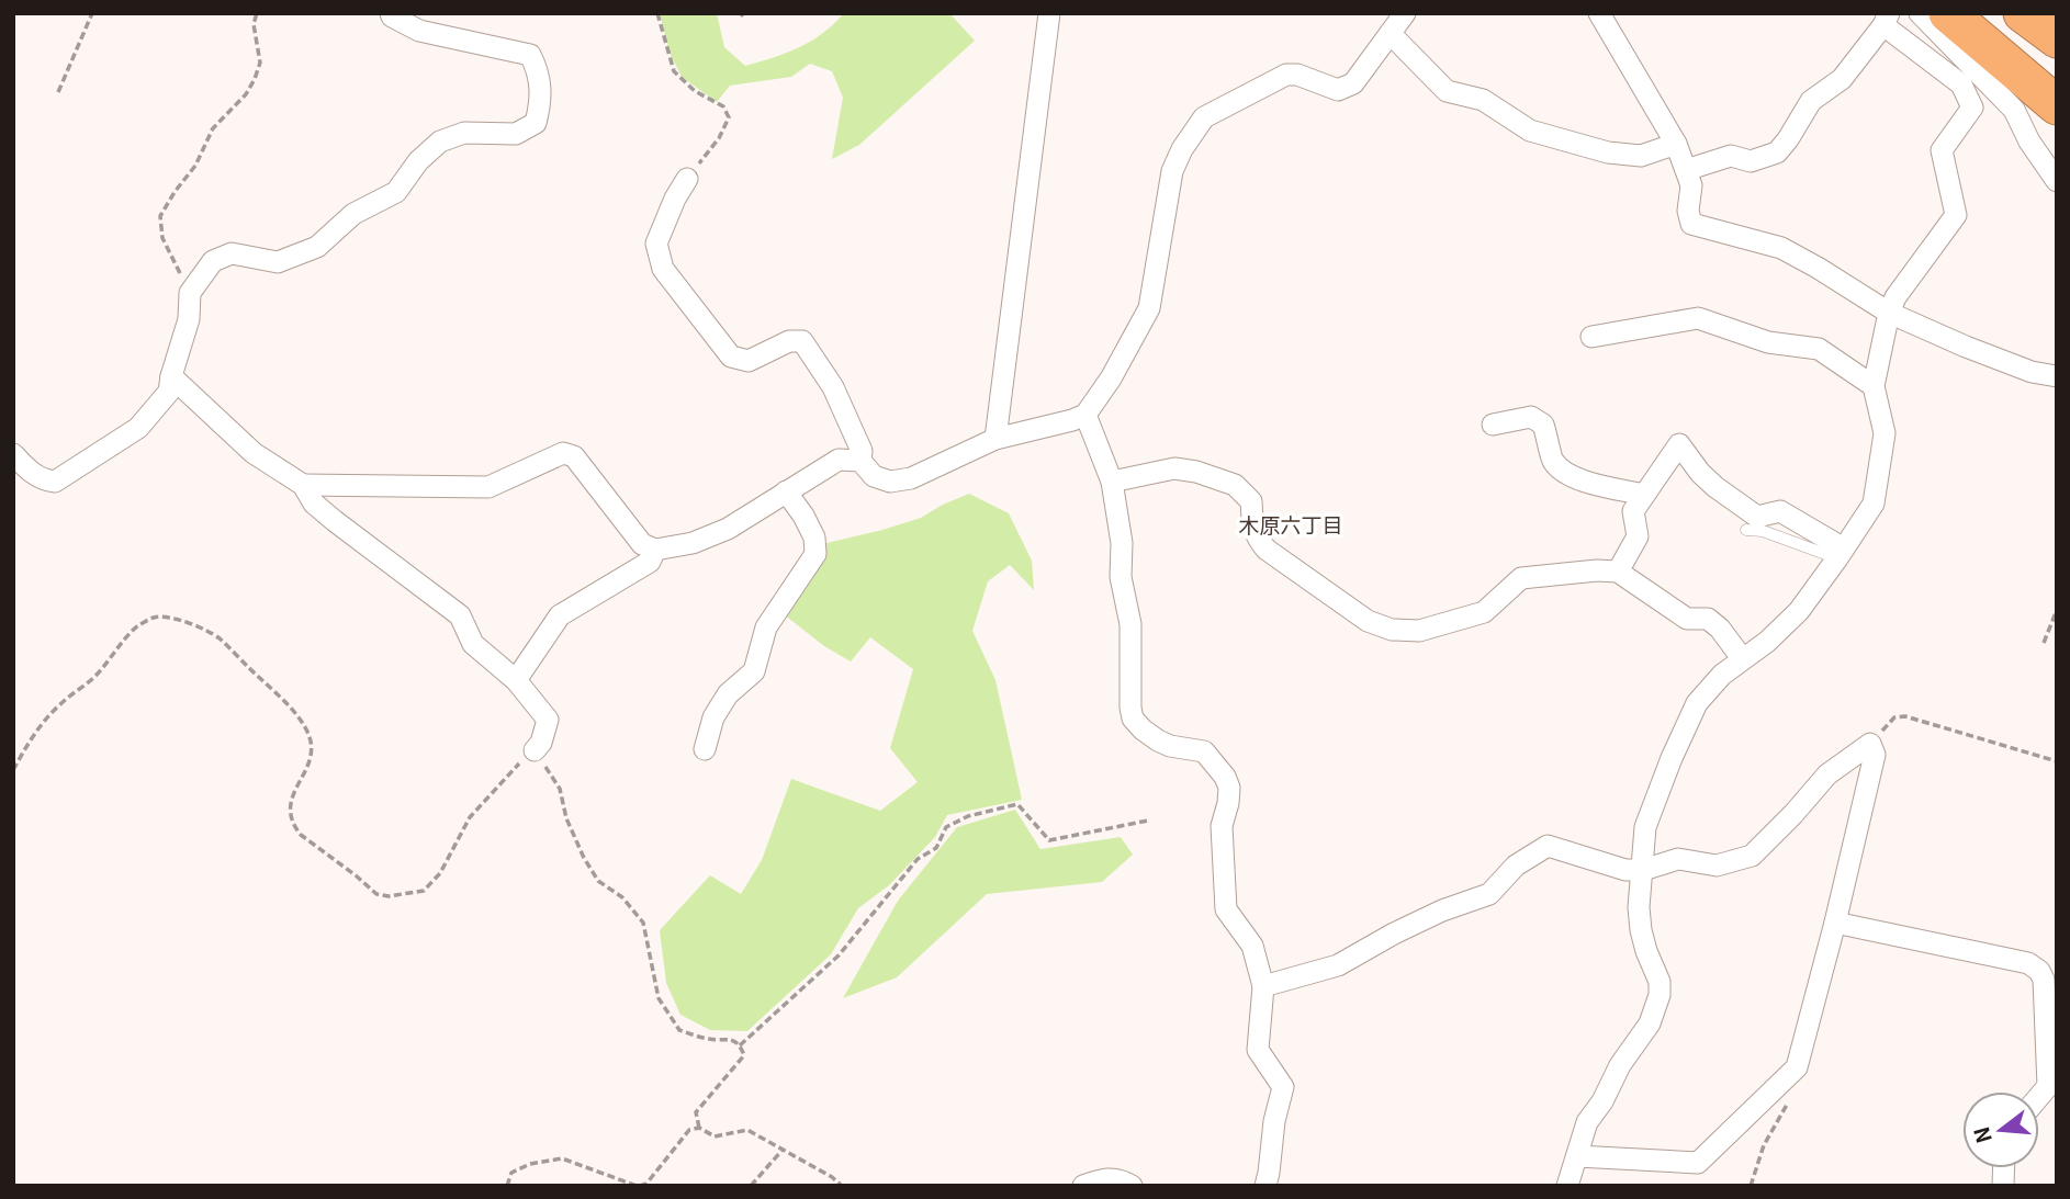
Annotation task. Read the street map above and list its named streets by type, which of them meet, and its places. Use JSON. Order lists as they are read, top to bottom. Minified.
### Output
{"districts":["木原六丁目"],"north":"left"}
